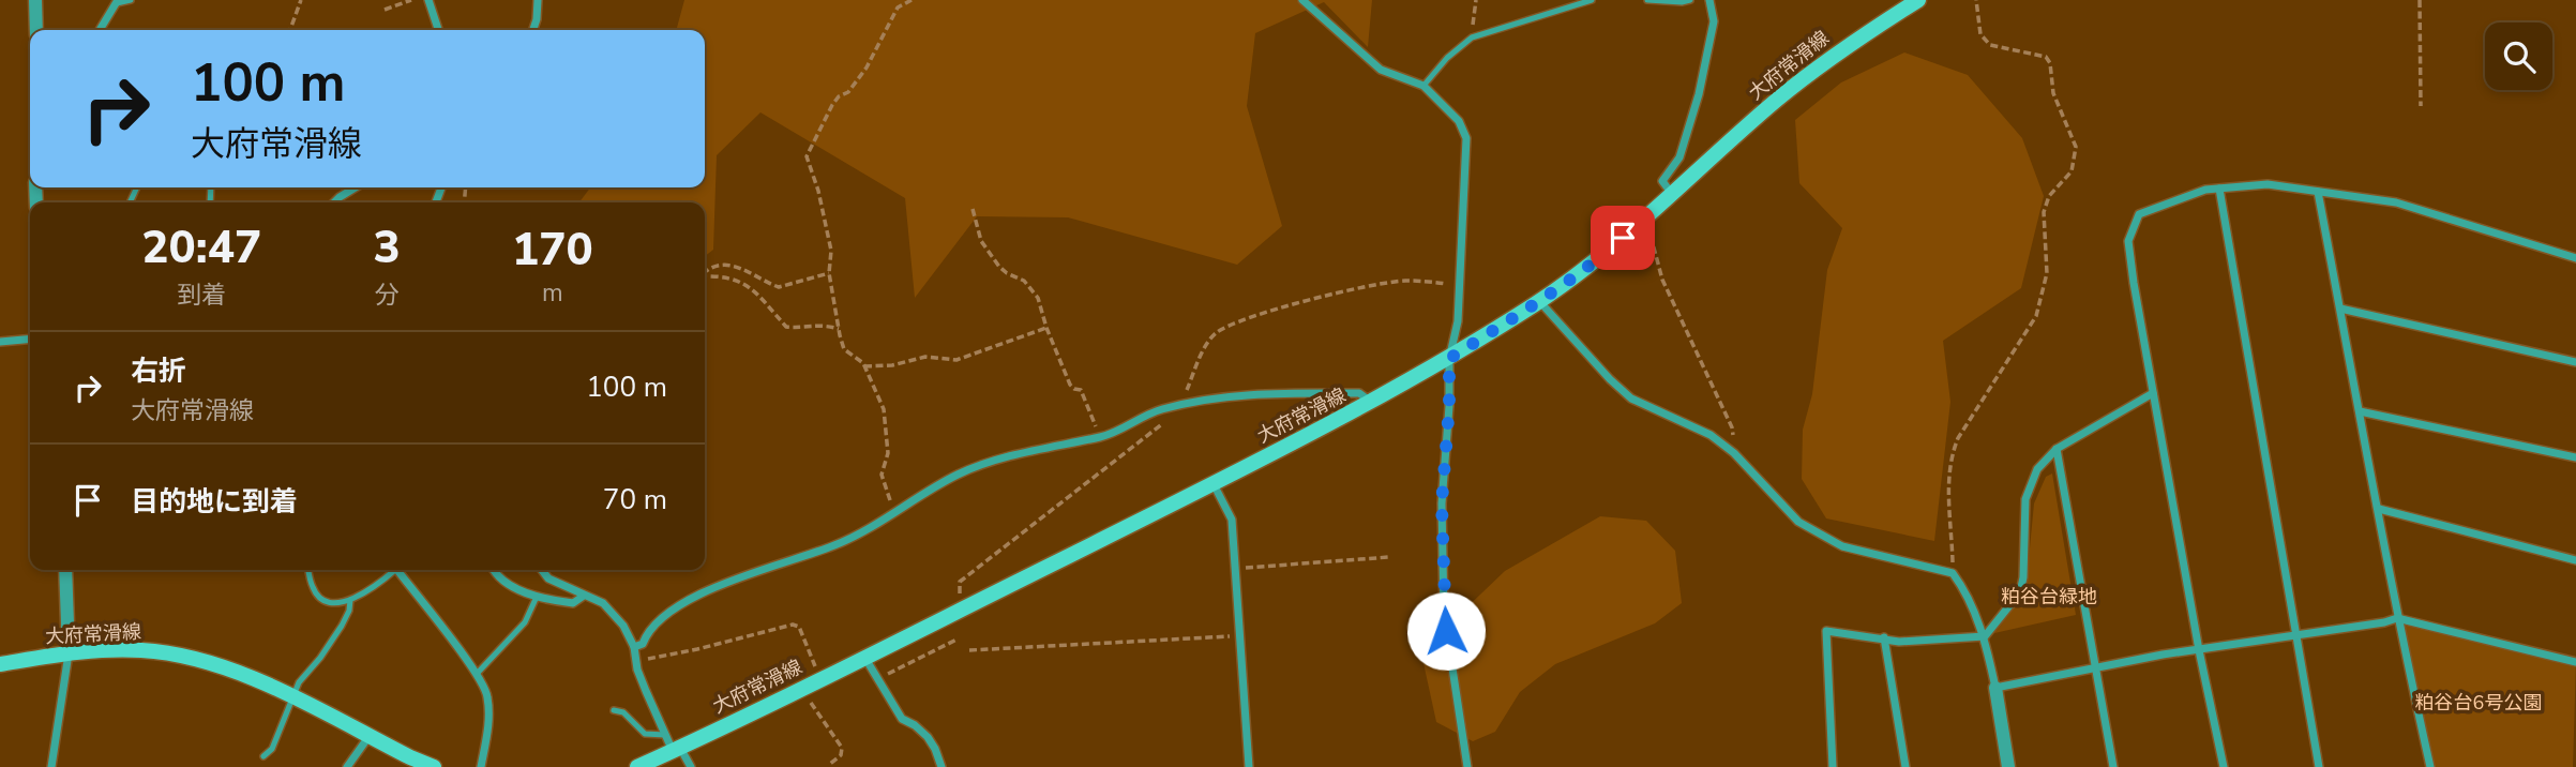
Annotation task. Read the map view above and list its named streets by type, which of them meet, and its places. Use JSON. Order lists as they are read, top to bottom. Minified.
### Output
{"streets":{"main road":["大府常滑線"]},"parks":["粕谷台緑地","粕谷台6号公園"],"page":{"turn":["100 m","大府常滑線"],"eta":["20:47","到着","3","分","170","m"],"list":[{"name":"右折","note":"大府常滑線","value":"100 m"},{"name":"目的地に到着","value":"70 m"}]}}
